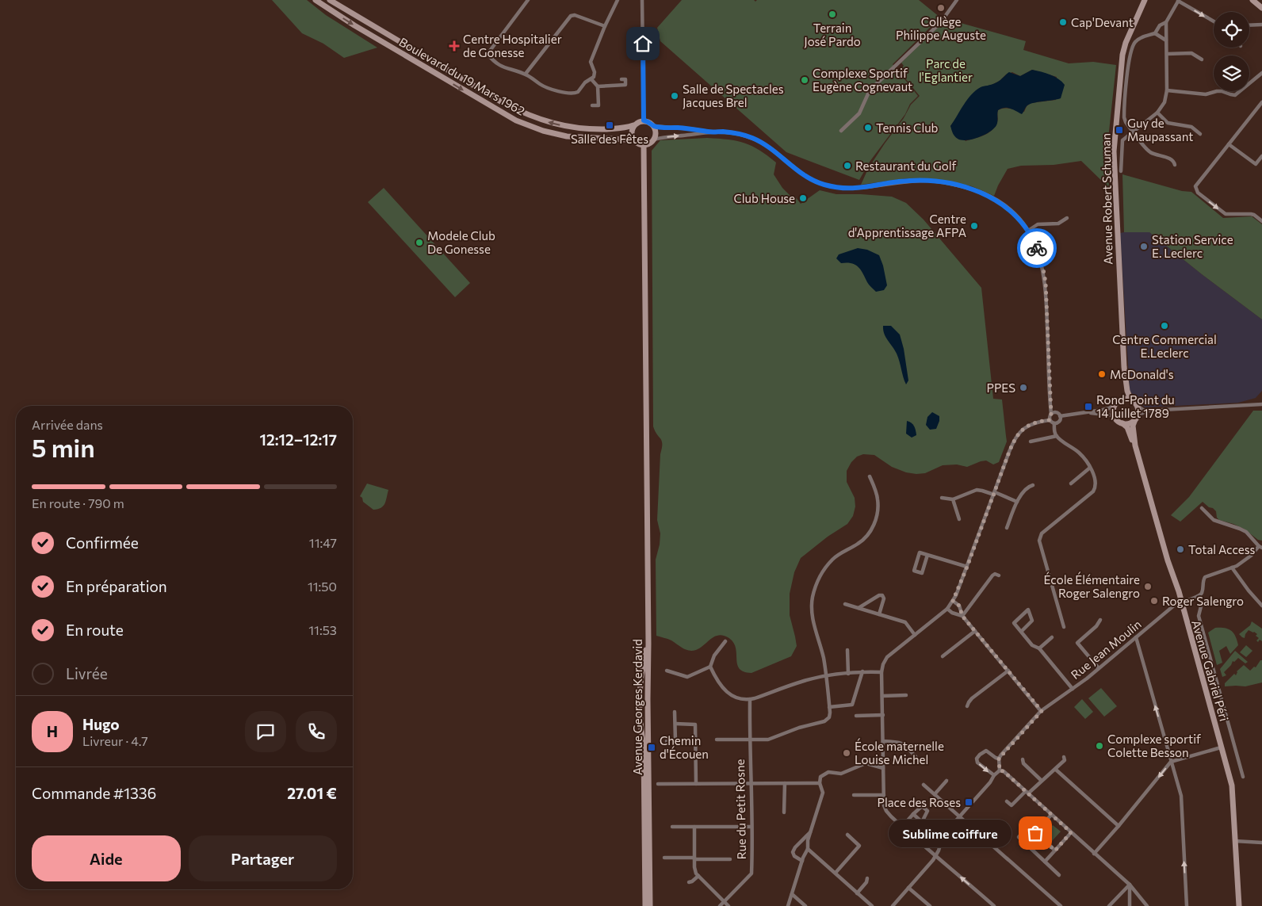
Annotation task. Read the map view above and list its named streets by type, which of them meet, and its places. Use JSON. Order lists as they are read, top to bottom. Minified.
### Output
{"streets":{"main road":["Boulevard du 19 Mars 1962","Avenue Robert Schuman","Avenue Gabriel Péri","Avenue Georges Kerdavid"],"street":["Rue Jean Moulin","Rue du Petit Rosne"]},"crossings":[["Avenue Robert Schuman","Avenue Gabriel Péri"],["Rue Jean Moulin","Avenue Gabriel Péri"]],"parks":["Parc de l'Eglantier"],"places":{"other":["Collège Philippe Auguste","Terrain José Pardo","Cap'Devant","Complexe Sportif Eugène Cognevaut","Salle de Spectacles Jacques Brel","Tennis Club","Restaurant du Golf","Club House","Centre d'Apprentissage AFPA","Modele Club De Gonesse","Station Service E. Leclerc","Centre Commercial E.Leclerc","McDonald's","PPES","Total Access","École Élémentaire Roger Salengro","Roger Salengro","Complexe sportif Colette Besson","École maternelle Louise Michel","Sublime coiffure"],"health":["Centre Hospitalier de Gonesse"],"transit":["Salle des Fêtes","Guy de Maupassant","Rond-Point du 14 Juillet 1789","Chemin d'Écouen","Place des Roses"]},"page":{"heading":["5 min","Arrivée dans","12:12–12:17"],"panel":["Hugo","Livreur · 4.7","Commande #1336","27.01 €"],"bar":"En route · 790 m","list":[["Confirmée","11:47"],["En préparation","11:50"],["En route","11:53"],"Livrée"],"round":"H","bubble":"Sublime coiffure","buttons":["Aide","Partager"]}}
